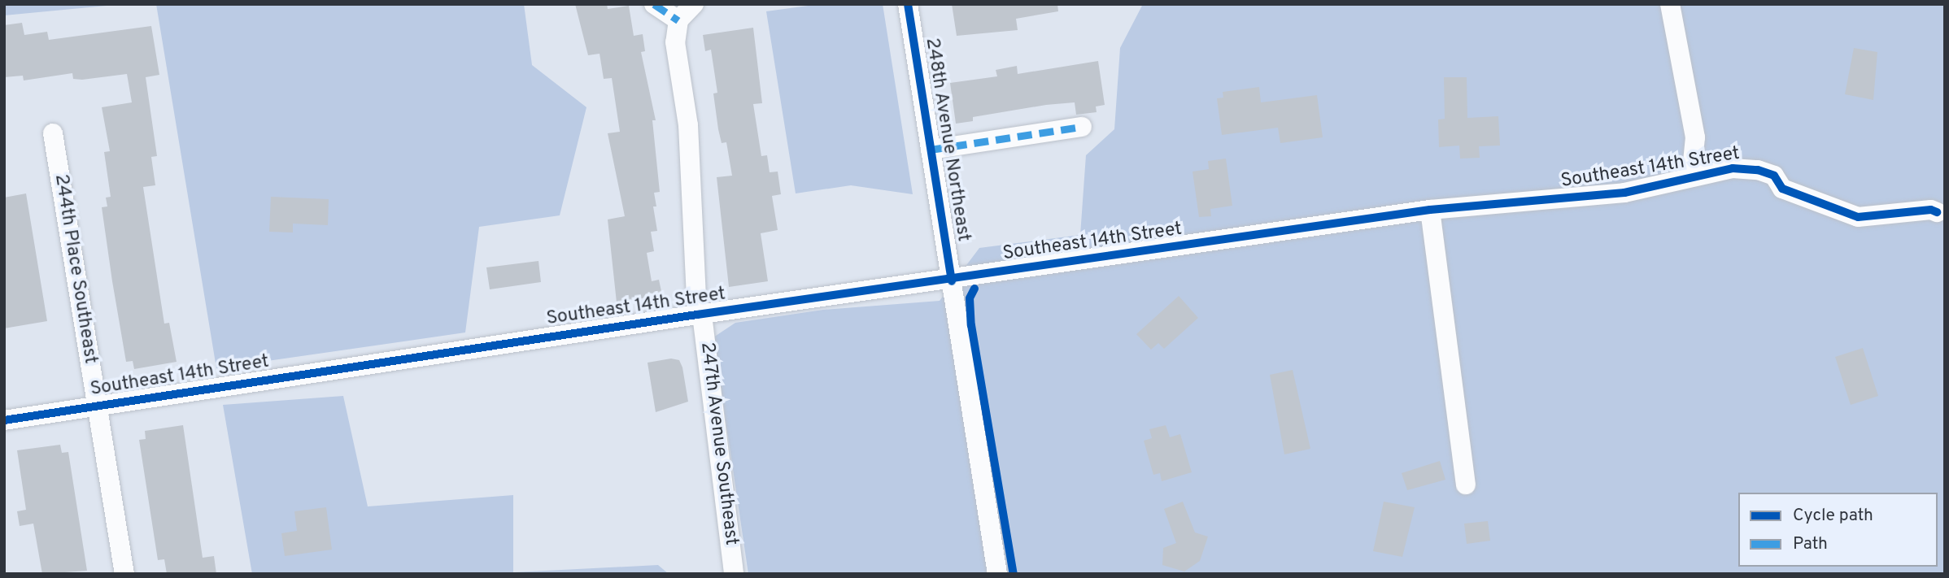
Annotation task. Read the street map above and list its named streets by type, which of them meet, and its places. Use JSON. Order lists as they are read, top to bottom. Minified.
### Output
{"streets":{"street":["248th Avenue Northeast","Southeast 14th Street","244th Place Southeast","247th Avenue Southeast"]},"crossings":[["248th Avenue Northeast","Southeast 14th Street"],["Southeast 14th Street","244th Place Southeast"],["Southeast 14th Street","247th Avenue Southeast"]],"legend":["Cycle path","Path"]}
